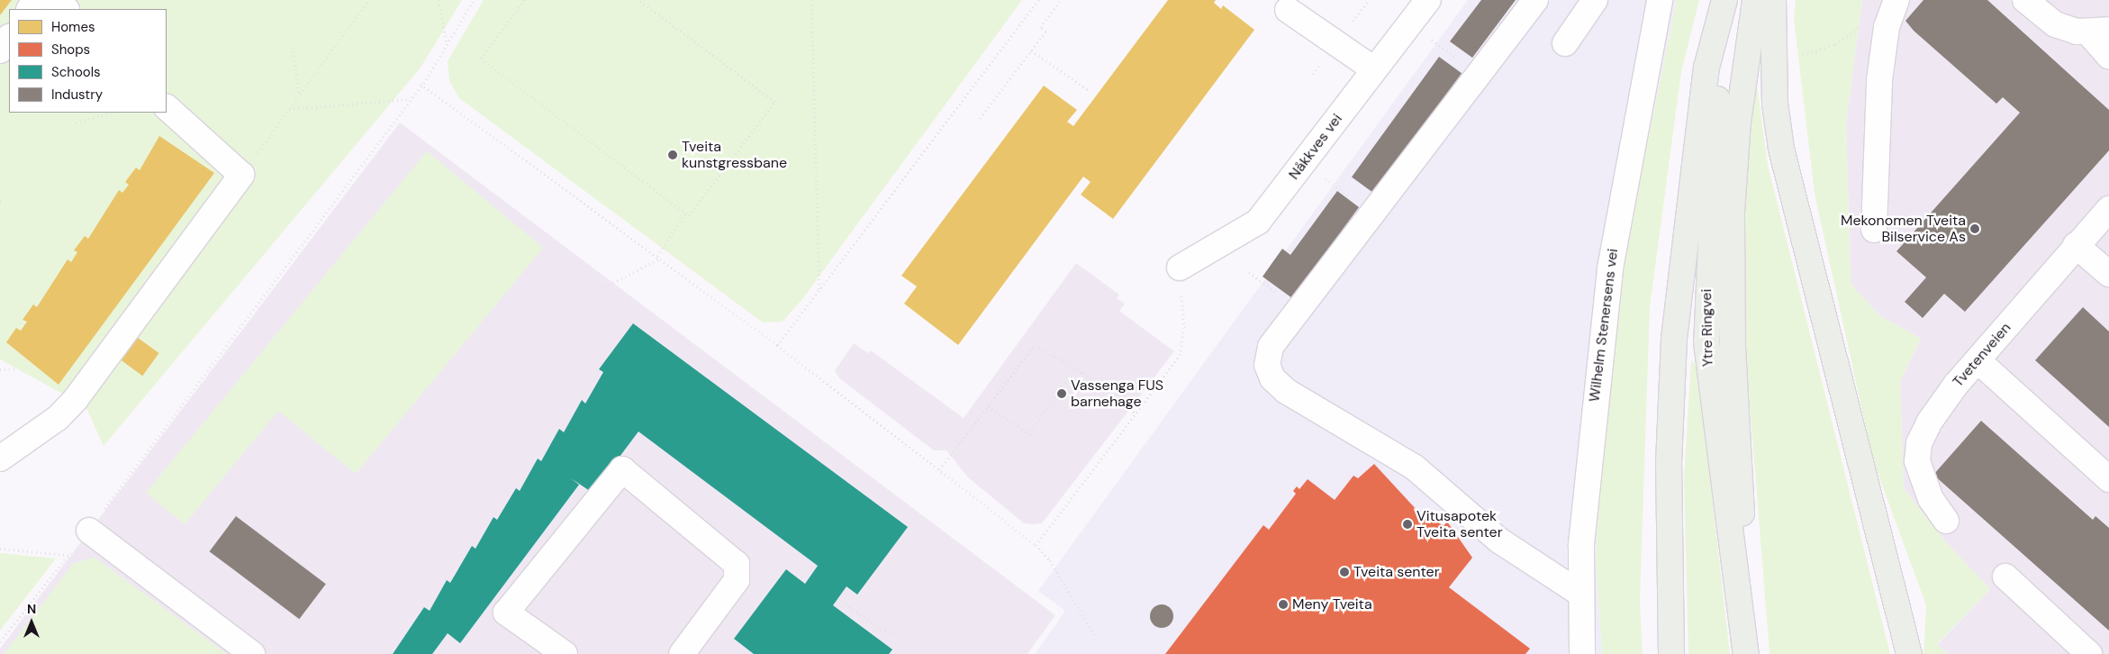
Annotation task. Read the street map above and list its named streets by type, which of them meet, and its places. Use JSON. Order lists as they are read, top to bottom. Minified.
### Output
{"streets":{"main road":["Ytre Ringvei"],"street":["Nåkkves vei","Wilhelm Stenersens vei","Tvetenveien"]},"places":["Tveita kunstgressbane","Mekonomen Tveita Bilservice As","Vassenga FUS barnehage","Vitusapotek Tveita senter","Tveita senter","Meny Tveita"],"legend":["Homes","Shops","Schools","Industry"],"north":"top"}
